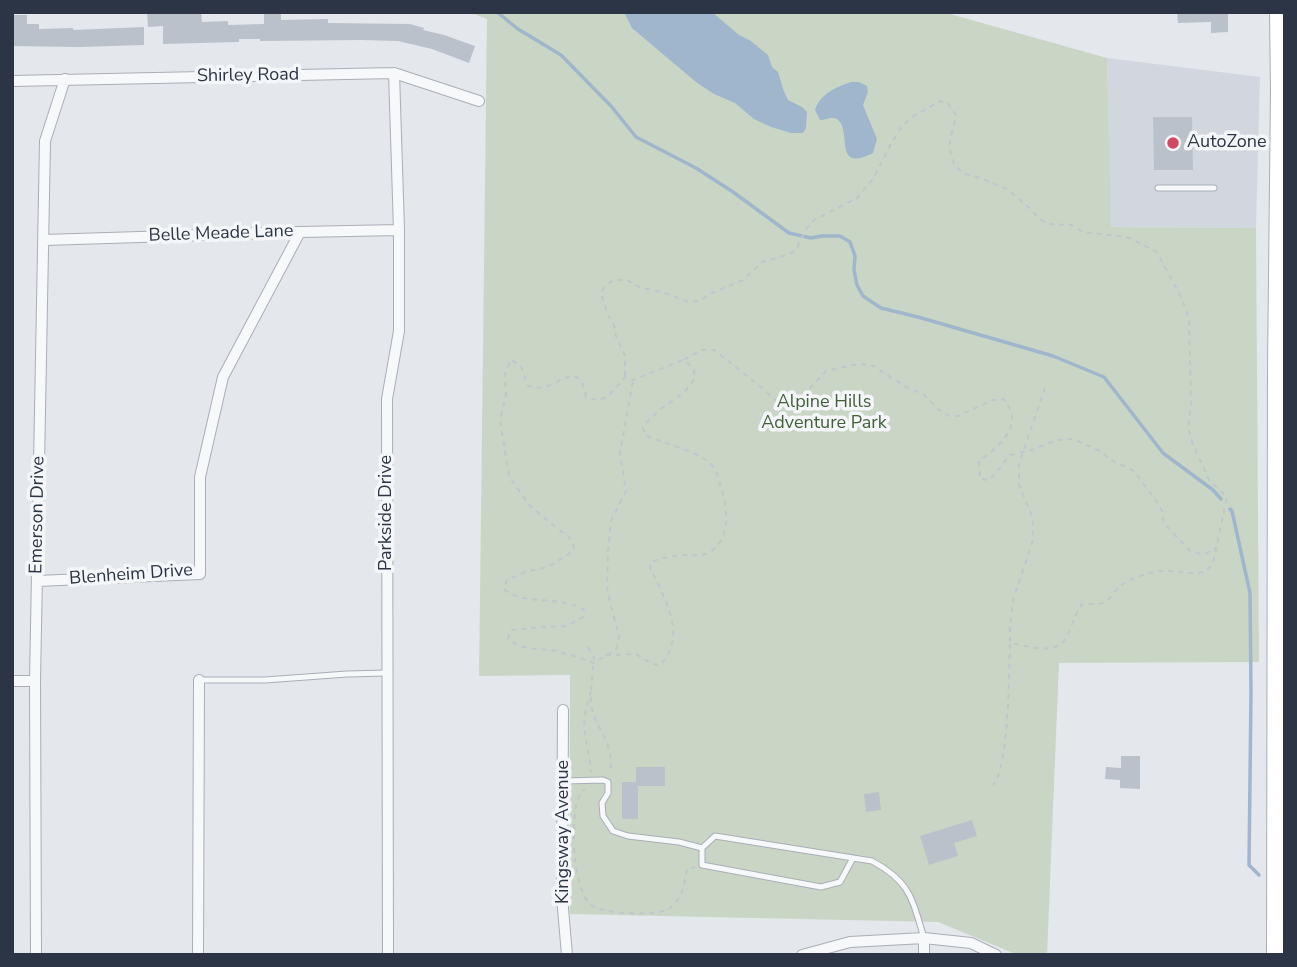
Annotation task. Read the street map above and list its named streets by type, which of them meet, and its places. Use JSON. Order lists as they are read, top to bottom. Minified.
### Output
{"streets":{"street":["Shirley Road","Belle Meade Lane","Parkside Drive","Emerson Drive","Blenheim Drive","Kingsway Avenue"]},"crossings":[["Shirley Road","Parkside Drive"],["Shirley Road","Emerson Drive"],["Belle Meade Lane","Parkside Drive"],["Belle Meade Lane","Emerson Drive"],["Belle Meade Lane","Blenheim Drive"],["Emerson Drive","Blenheim Drive"]],"parks":["Alpine Hills Adventure Park"],"places":["AutoZone"]}
